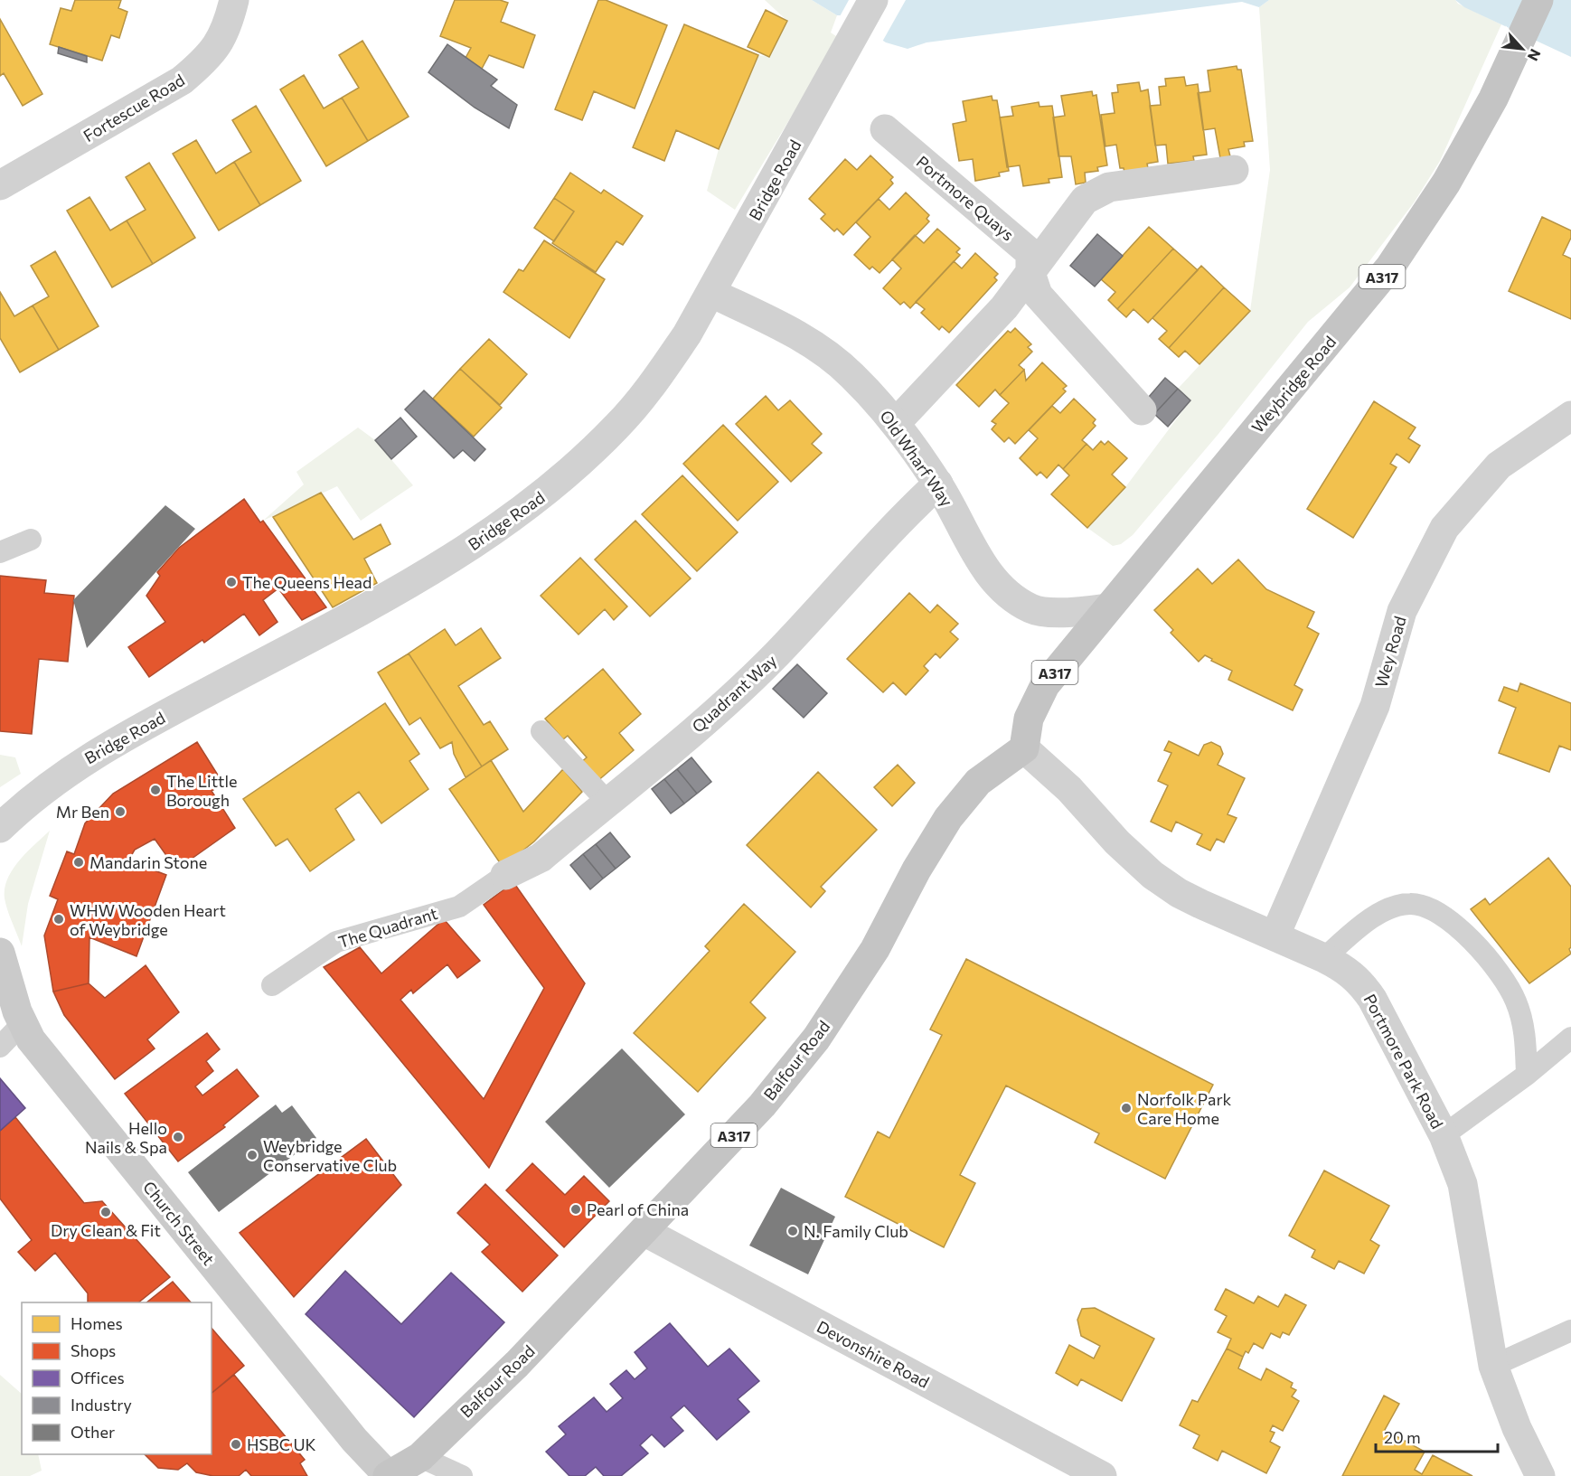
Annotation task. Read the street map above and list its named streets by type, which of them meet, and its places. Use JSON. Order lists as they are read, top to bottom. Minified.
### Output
{"streets":{"main road":["A317","Weybridge Road","Balfour Road","Church Street"],"street":["Fortescue Road","Bridge Road","Portmore Quays","Old Wharf Way","Wey Road","Quadrant Way","Portmore Park Road","Devonshire Road"],"lane":["The Quadrant"]},"crossings":[["Bridge Road","Old Wharf Way"],["Weybridge Road","Old Wharf Way"],["Weybridge Road","Balfour Road"],["Weybridge Road","Portmore Park Road"],["Old Wharf Way","Quadrant Way"],["Wey Road","Portmore Park Road"],["Quadrant Way","The Quadrant"],["Balfour Road","Portmore Park Road"],["Balfour Road","Church Street"],["Balfour Road","Devonshire Road"]],"places":["The Queens Head","The Little Borough","Mr Ben","Mandarin Stone","WHW Wooden Heart of Weybridge","Norfolk Park Care Home","Hello Nails & Spa","Weybridge Conservative Club","Pearl of China","Dry Clean & Fit","N. Family Club","HSBC UK"],"legend":["Homes","Shops","Offices","Industry","Other"],"scale_bar":"20 m","north":"bottom right"}
